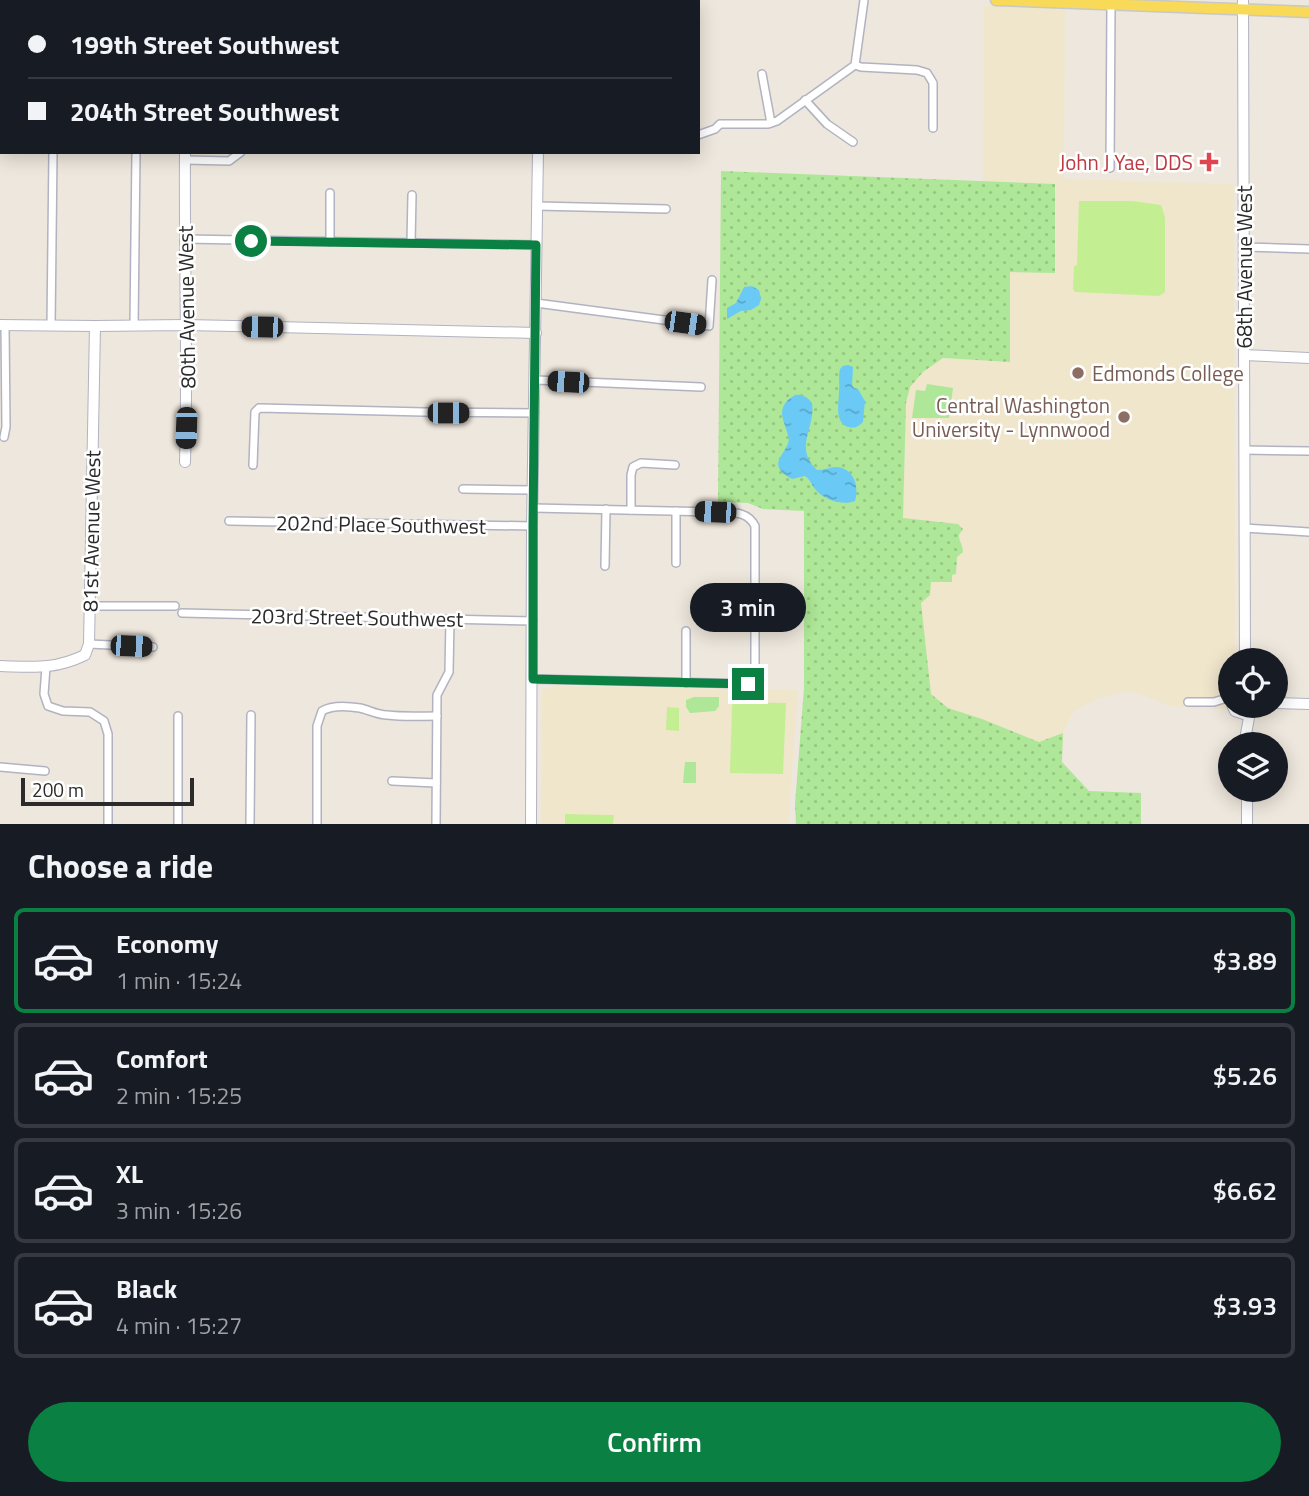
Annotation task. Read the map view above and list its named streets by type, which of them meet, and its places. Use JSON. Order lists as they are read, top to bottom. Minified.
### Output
{"streets":{"street":["68th Avenue West","80th Avenue West","202nd Place Southwest","81st Avenue West","203rd Street Southwest"]},"places":{"health":["John J Yae, DDS"],"other":["Edmonds College","Central Washington University - Lynnwood"]},"scale_bar":"200 m","page":{"banner":["199th Street Southwest","204th Street Southwest"],"bubble":"3 min","scale":"200 m","heading":"Choose a ride","list":[{"name":"Economy","note":"1 min · 15:24","value":"$3.89"},{"name":"Comfort","note":"2 min · 15:25","value":"$5.26"},{"name":"XL","note":"3 min · 15:26","value":"$6.62"},{"name":"Black","note":"4 min · 15:27","value":"$3.93"}],"buttons":"Confirm"}}
